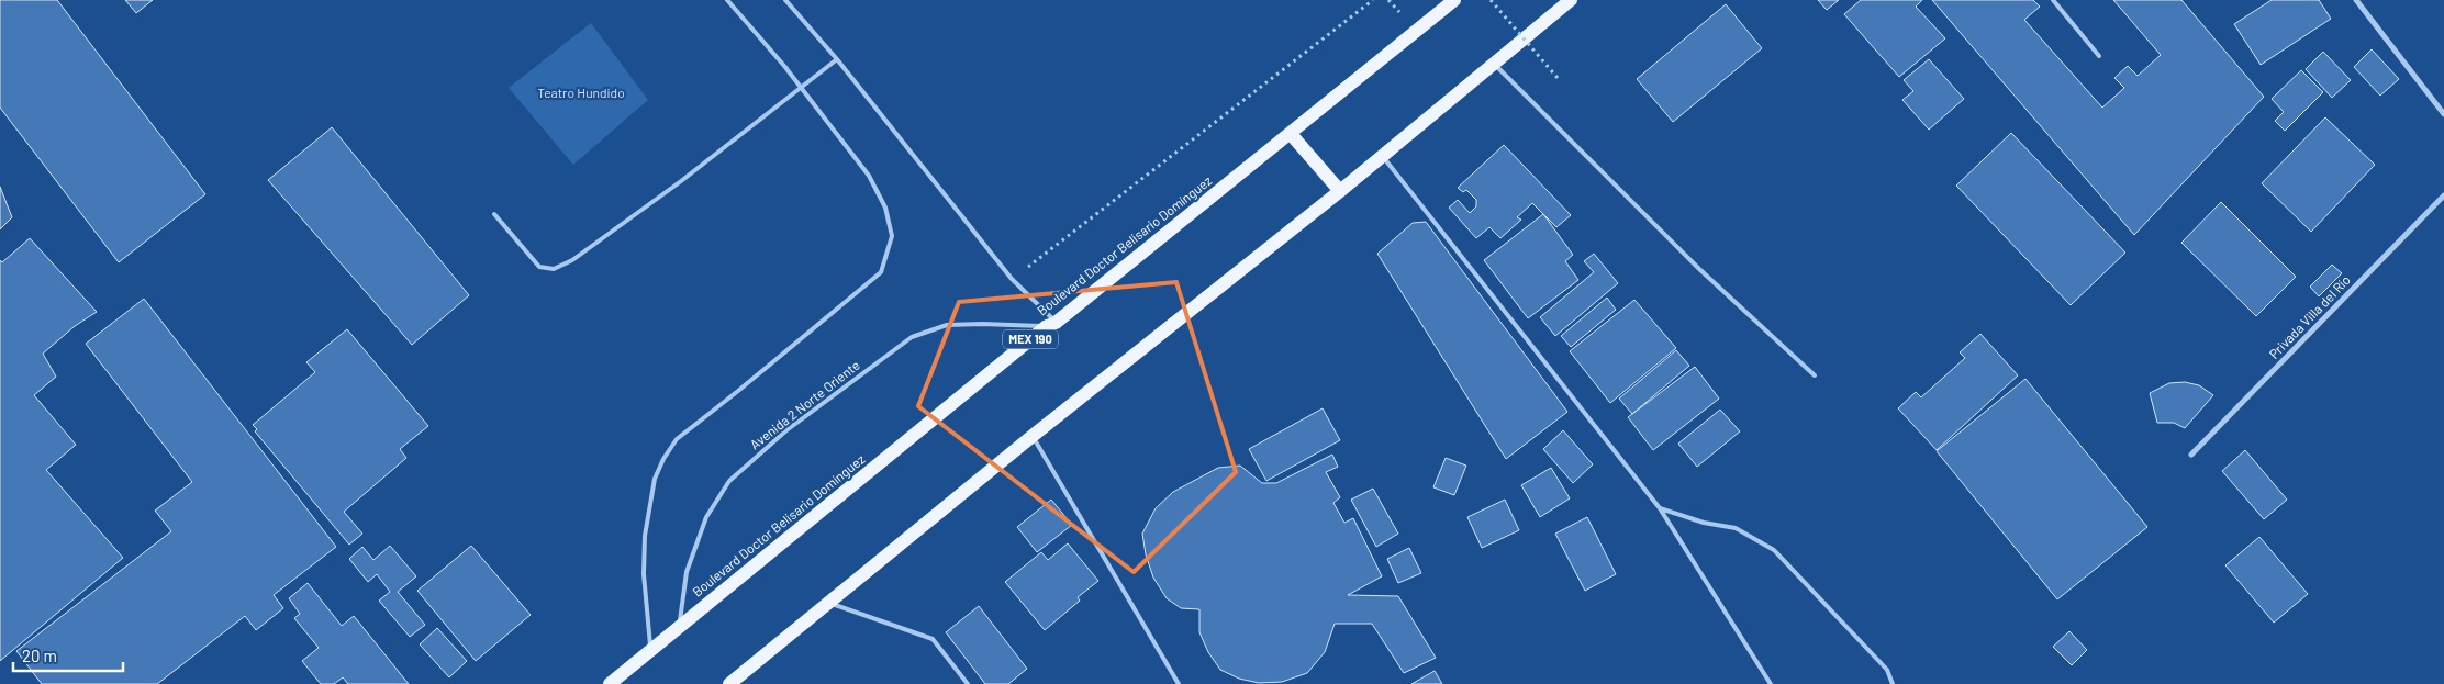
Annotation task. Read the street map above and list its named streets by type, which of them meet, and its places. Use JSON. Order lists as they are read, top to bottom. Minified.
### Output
{"streets":{"main road":["Boulevard Doctor Belisario Domínguez","MEX 190"],"street":["Privada Villa del Río"],"lane":["Avenida 2 Norte Oriente"]},"crossings":[["Boulevard Doctor Belisario Domínguez","Avenida 2 Norte Oriente"]],"parks":["Teatro Hundido"],"scale_bar":"20 m"}
